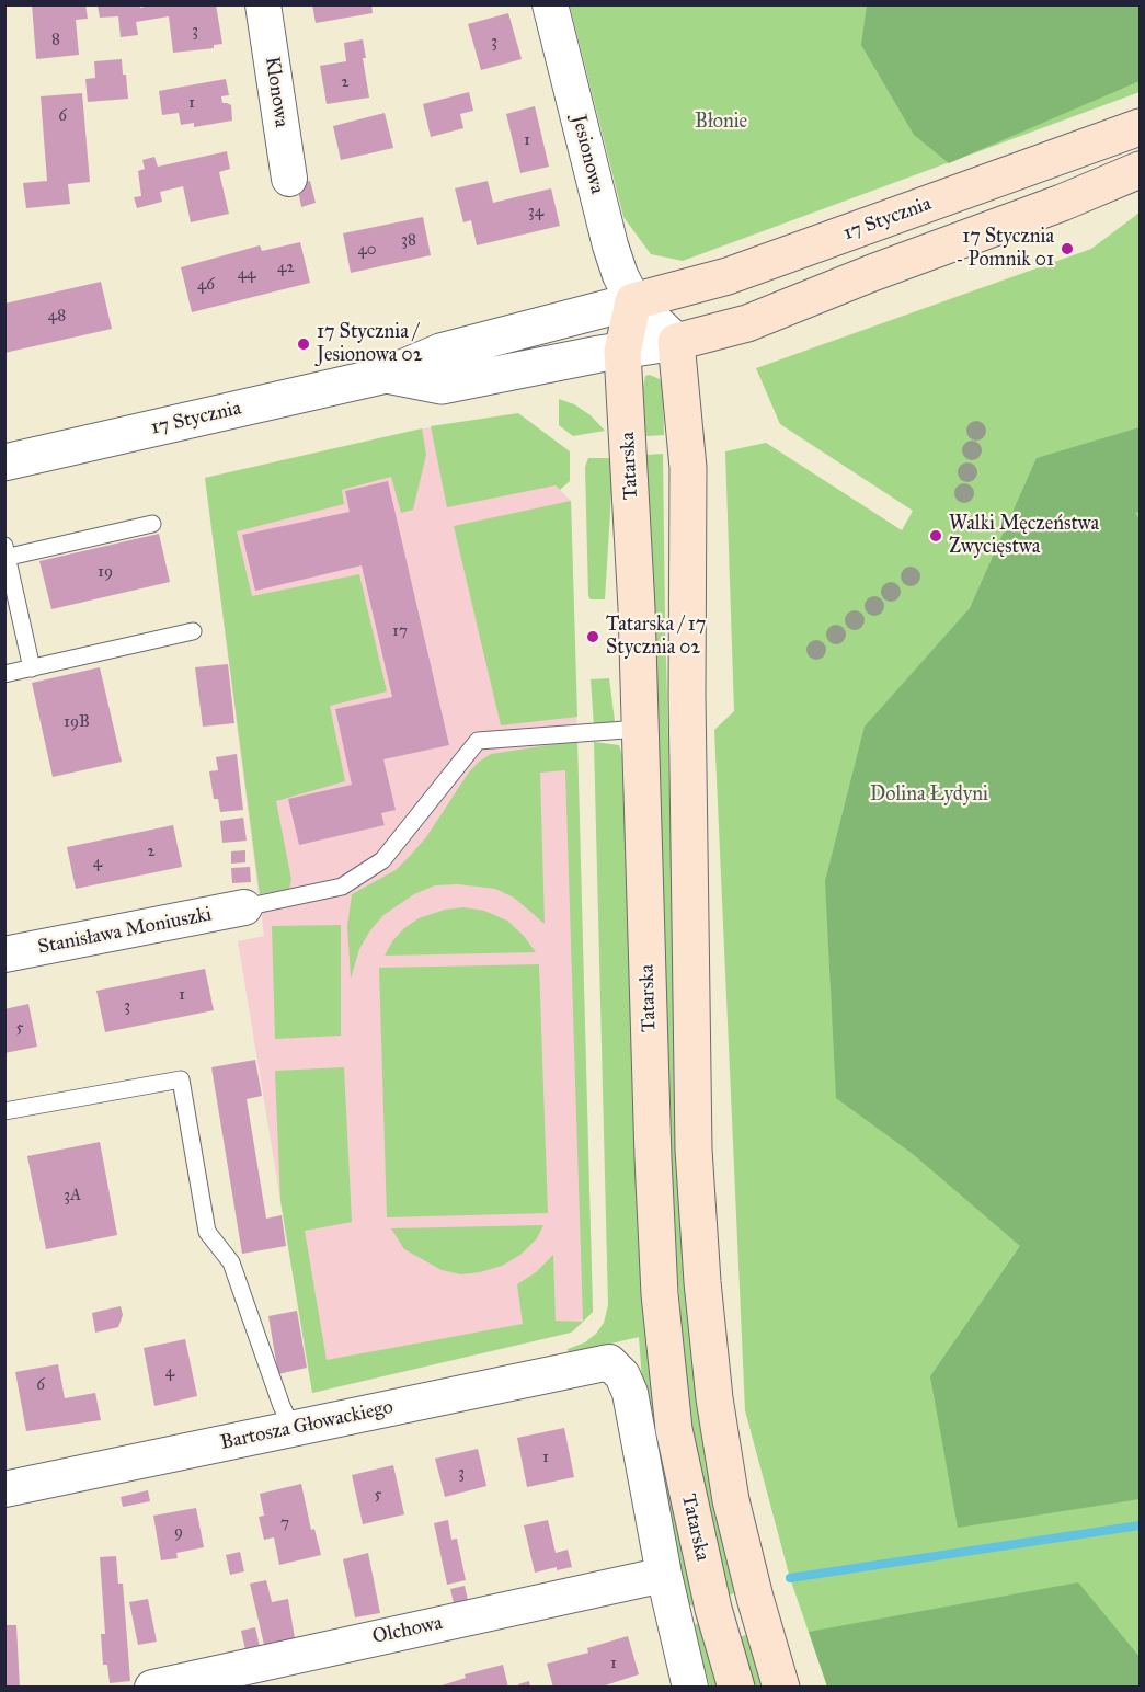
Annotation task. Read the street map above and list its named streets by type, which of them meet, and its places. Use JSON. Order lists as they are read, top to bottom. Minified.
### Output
{"streets":{"main road":["17 Stycznia","Tatarska"],"street":["Klonowa","Jesionowa","Stanisława Moniuszki","Bartosza Głowackiego","Olchowa"]},"crossings":[["Jesionowa","17 Stycznia"],["Jesionowa","Tatarska"],["17 Stycznia","Tatarska"],["Tatarska","Bartosza Głowackiego"],["Tatarska","Olchowa"]],"parks":["Błonie","Dolina Łydyni"],"places":["17 Stycznia - Pomnik 01","17 Stycznia / Jesionowa 02","Walki Męczeństwa Zwycięstwa","Tatarska / 17 Stycznia 02"],"house_numbers":["3","8","3","2","1","6","1","34","38","40","42","44","46","48","19","17","19B","2","4","1","3","5","3A","4","6","1","3","5","7","9","1"]}
